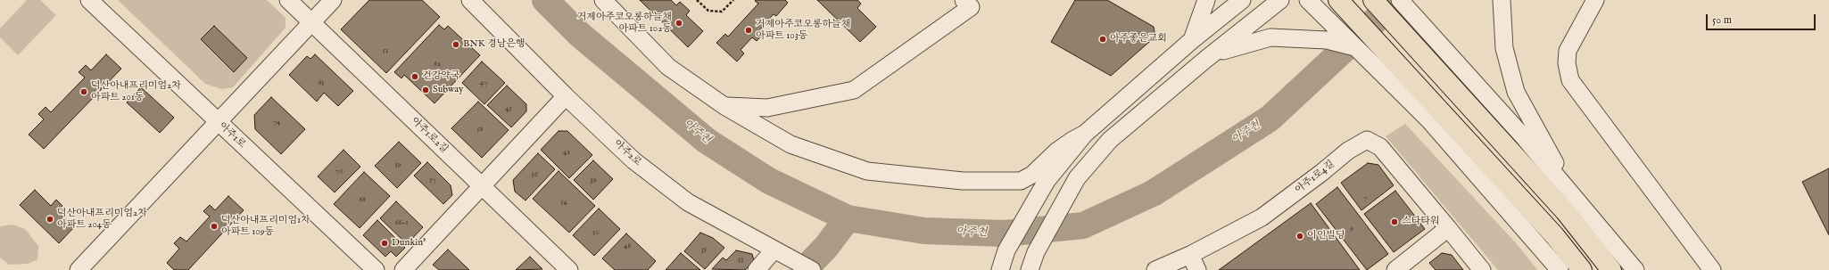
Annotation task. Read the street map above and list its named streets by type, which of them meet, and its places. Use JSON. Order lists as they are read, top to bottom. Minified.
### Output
{"streets":{"street":["아주1로","아주1로2길","아주2로","아주1로4길"]},"water":["아주천"],"places":["거제아주코오롱하늘채 아파트 102동","거제아주코오롱하늘채 아파트 103동","아주좋은교회","BNK 경남은행","건강약국","Subway","덕산아내프리미엄2차 아파트 201동","덕산아내프리미엄2차 아파트 204동","스타타워","덕산아내프리미엄1차 아파트 109동","이인빌딩","Dunkin'"],"house_numbers":["51","62","65","47","45","74","58","41","59","70","56","57","39","7","68","54","66-1","9","50","48","35","33"],"scale_bar":"50 m"}
